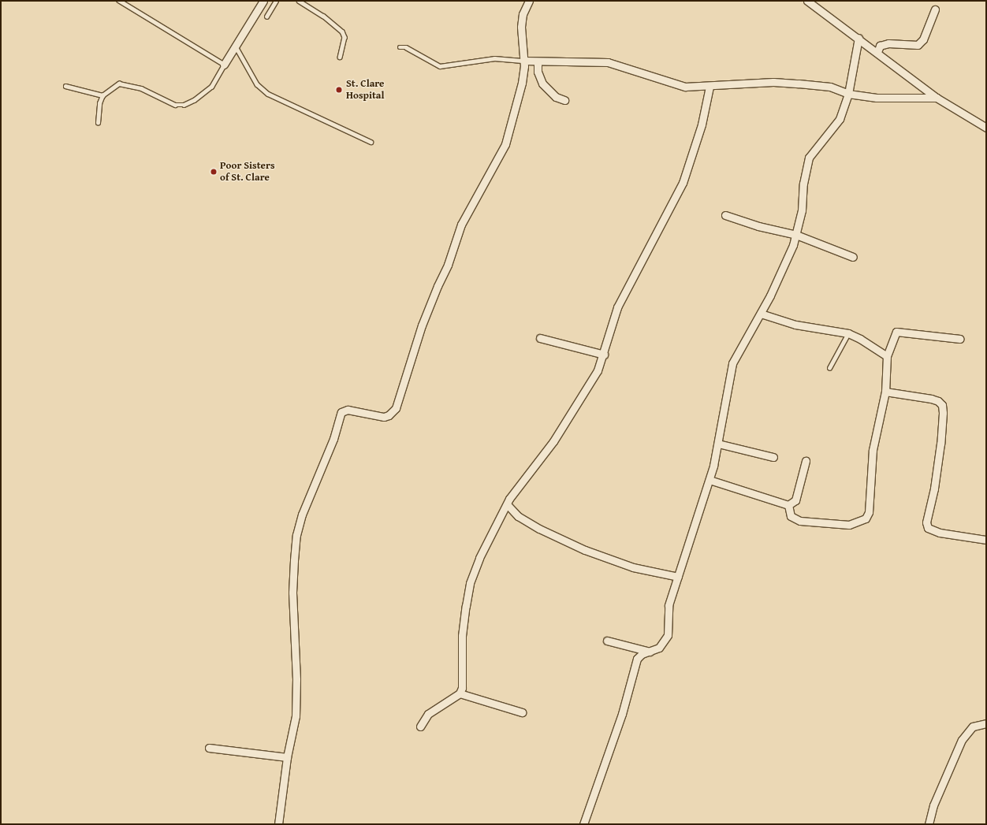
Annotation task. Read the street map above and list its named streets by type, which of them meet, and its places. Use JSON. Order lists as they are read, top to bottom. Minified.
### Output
{"places":["St. Clare Hospital","Poor Sisters of St. Clare"]}
